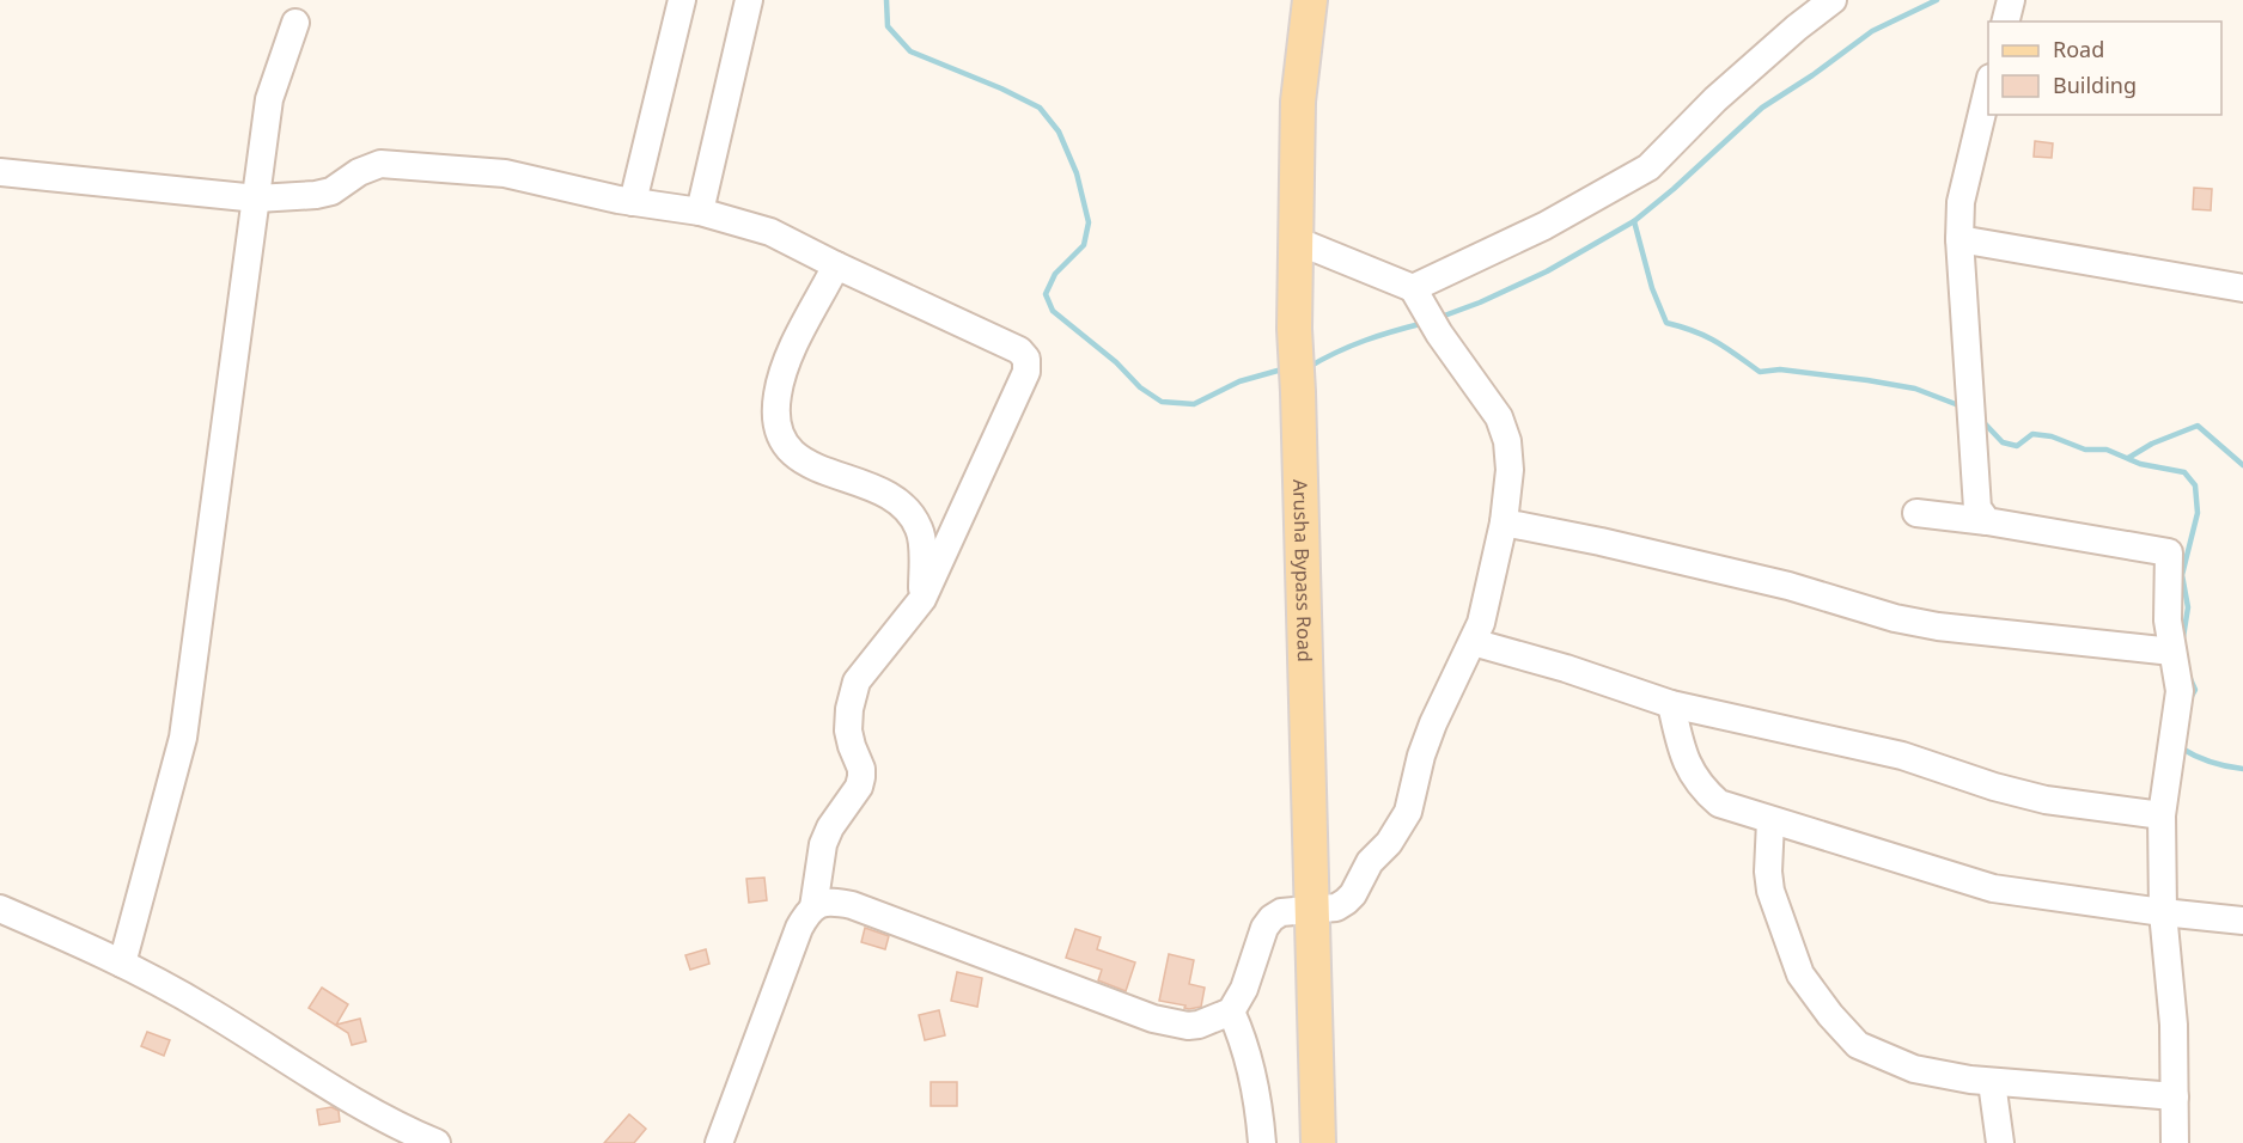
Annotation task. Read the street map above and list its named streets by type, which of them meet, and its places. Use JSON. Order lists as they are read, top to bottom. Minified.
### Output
{"streets":{"main road":["Arusha Bypass Road"]},"legend":["Road","Building"]}
